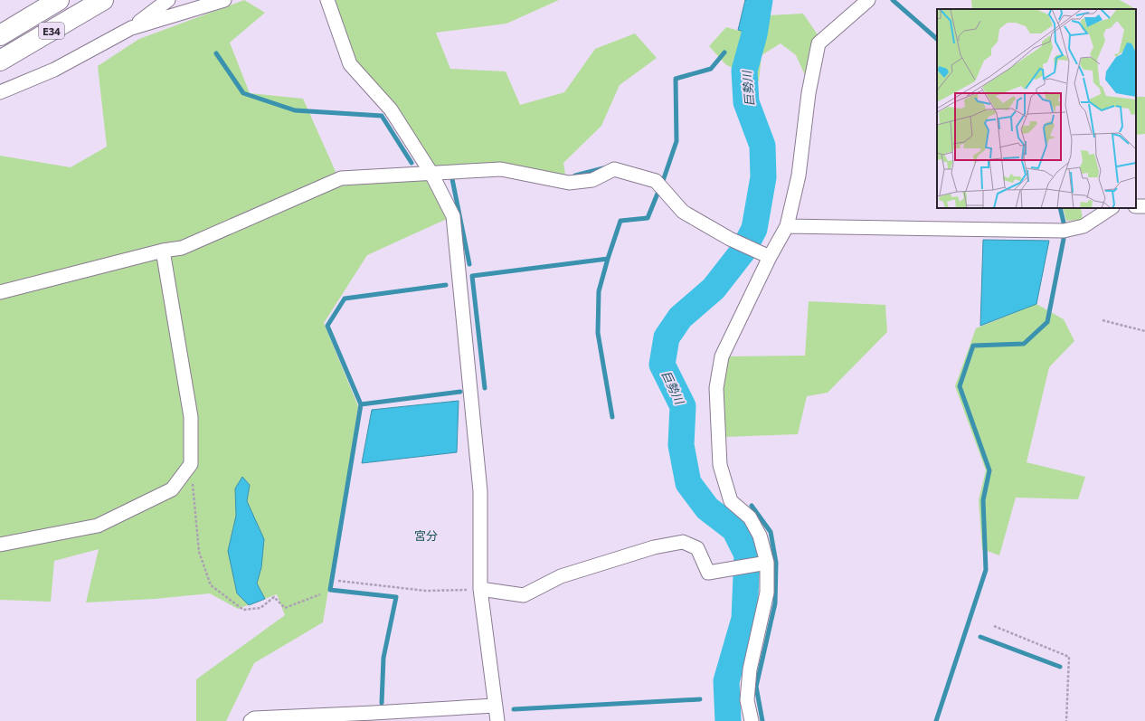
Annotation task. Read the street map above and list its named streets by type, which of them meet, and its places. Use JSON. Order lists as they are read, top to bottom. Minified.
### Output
{"streets":{"highway":["E34"]},"districts":["宮分"],"water":["巨勢川"]}
